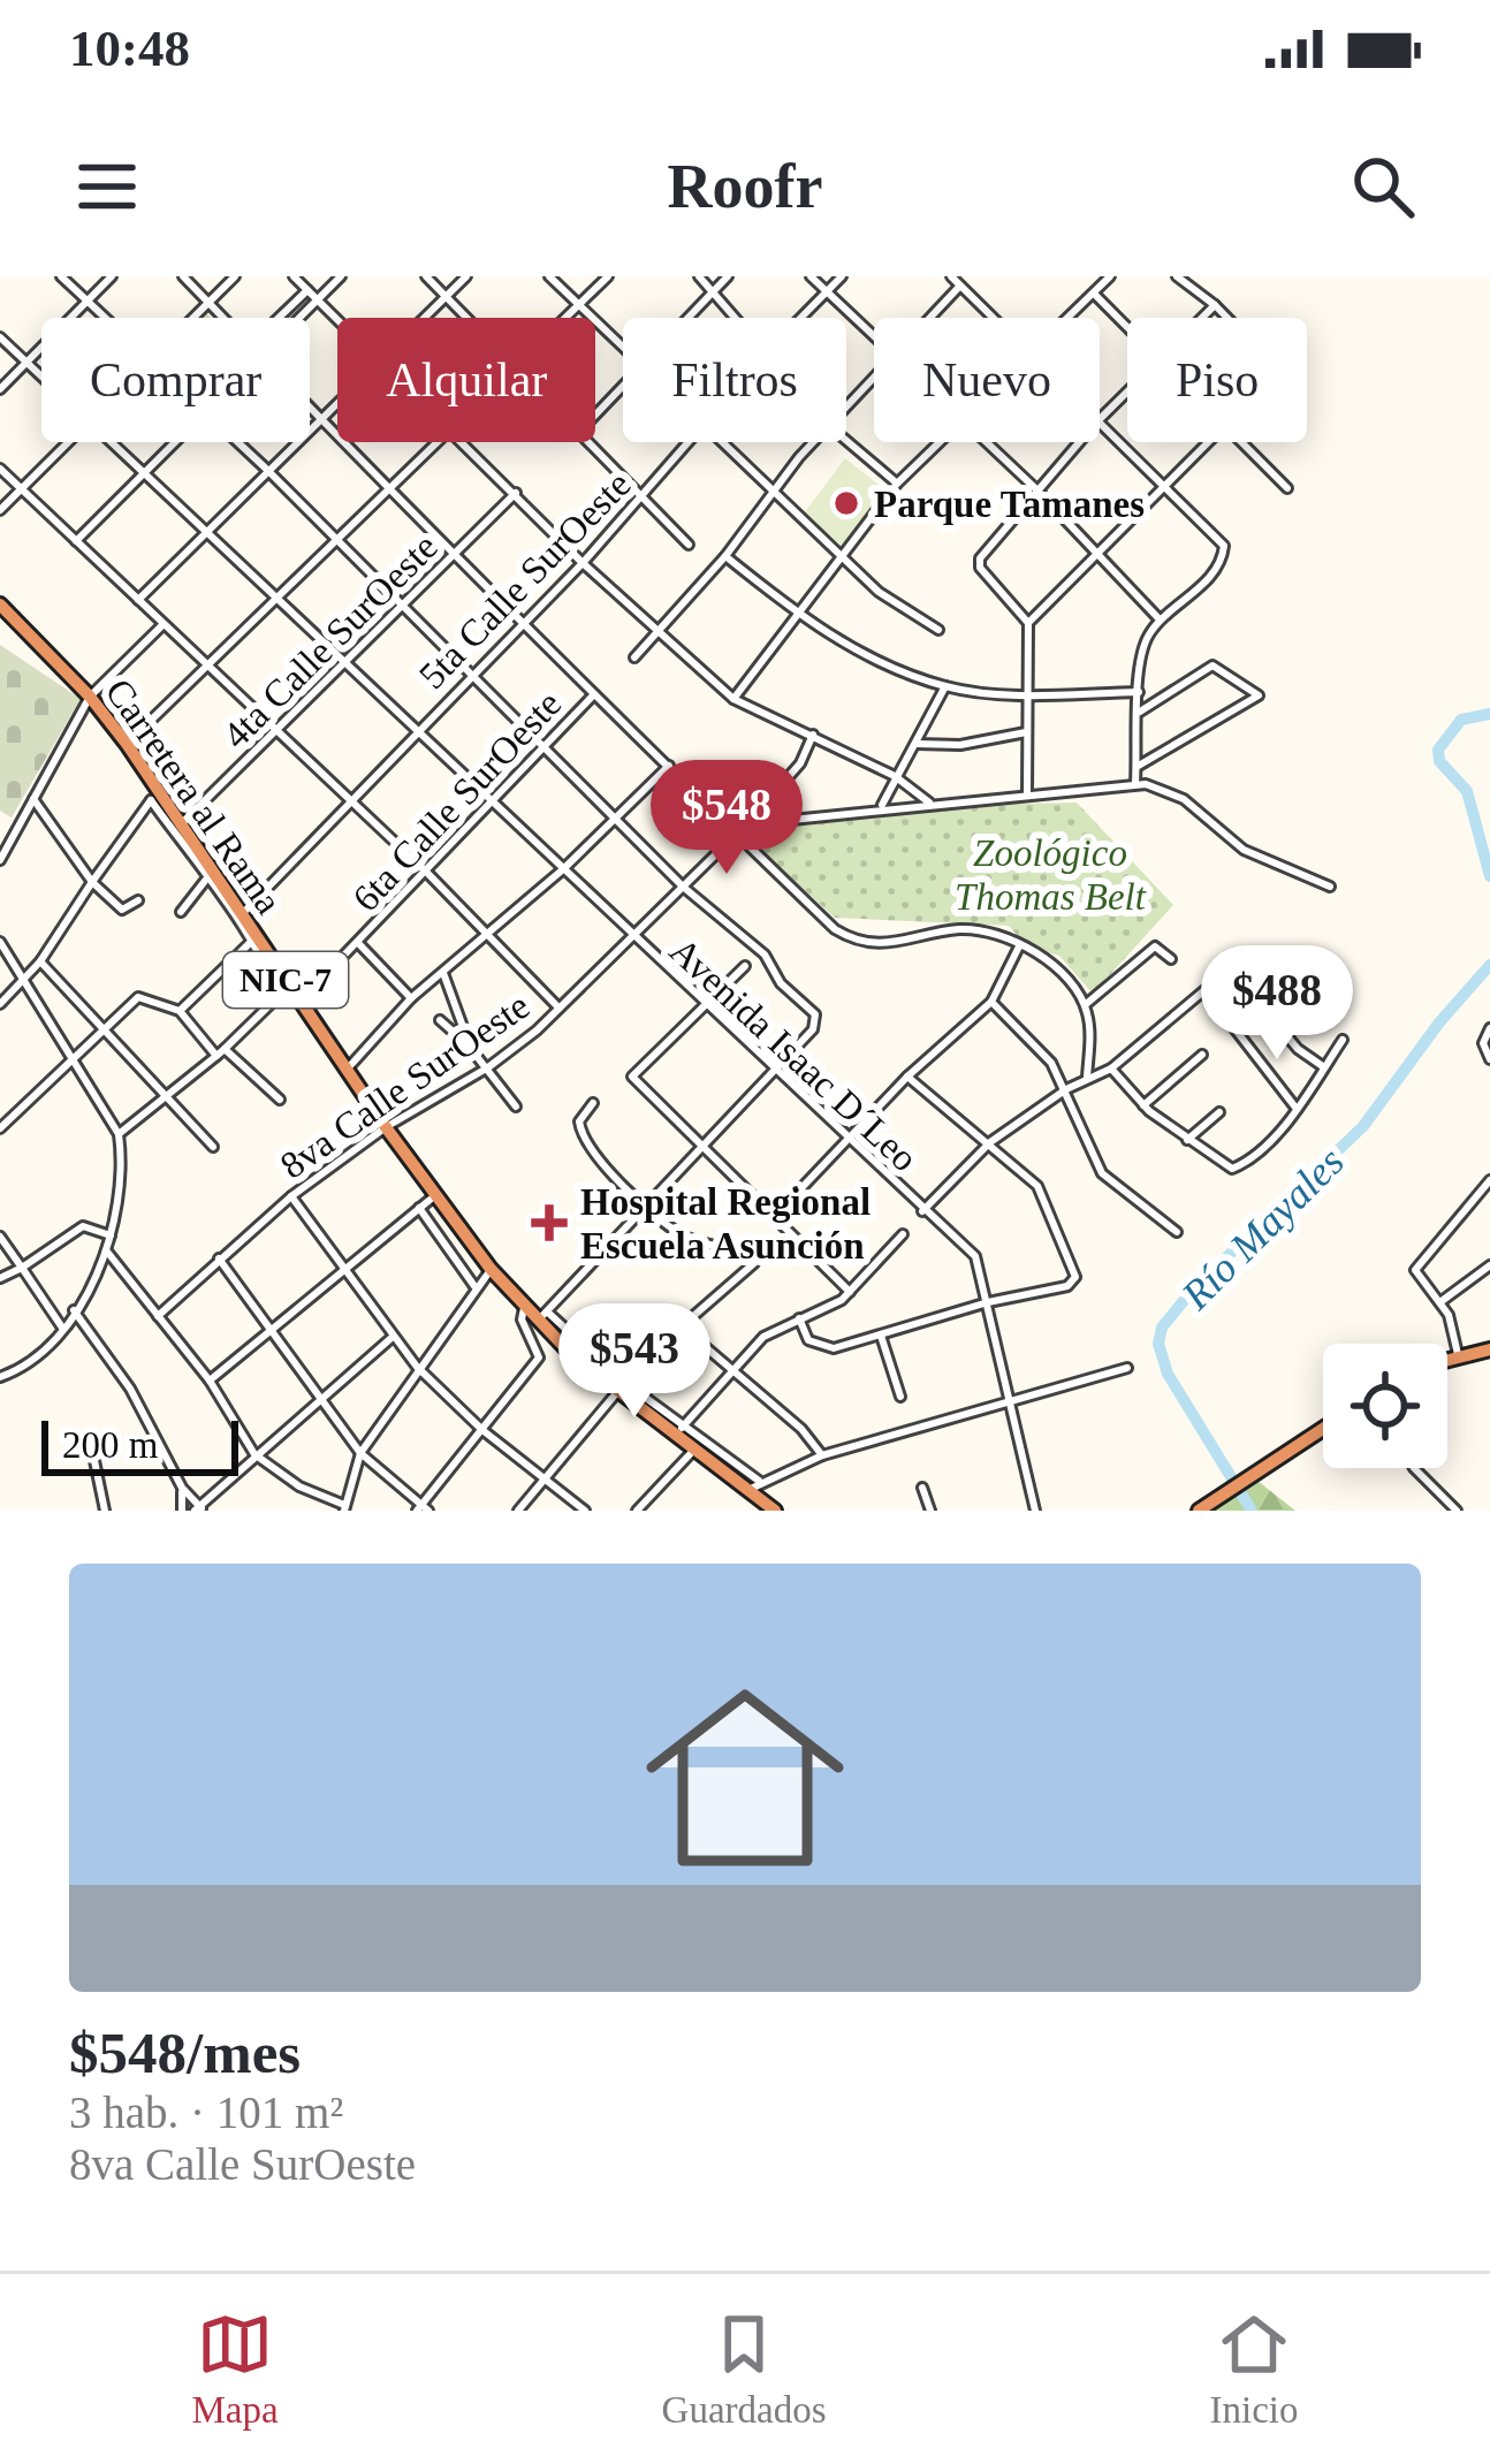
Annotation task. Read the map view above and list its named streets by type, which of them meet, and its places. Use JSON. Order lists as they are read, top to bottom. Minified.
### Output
{"streets":{"highway":["Carretera al Rama","NIC-7"],"street":["5ta Calle SurOeste","4ta Calle SurOeste","6ta Calle SurOeste","Avenida Isaac D´Leo","8va Calle SurOeste"]},"crossings":[["5ta Calle SurOeste","Carretera al Rama"],["5ta Calle SurOeste","Avenida Isaac D´Leo"],["4ta Calle SurOeste","Carretera al Rama"],["4ta Calle SurOeste","Avenida Isaac D´Leo"],["Carretera al Rama","6ta Calle SurOeste"],["Carretera al Rama","8va Calle SurOeste"],["6ta Calle SurOeste","Avenida Isaac D´Leo"],["Avenida Isaac D´Leo","8va Calle SurOeste"]],"water":["Río Mayales"],"parks":["Zoológico Thomas Belt"],"places":{"other":["Parque Tamanes"],"health":["Hospital Regional Escuela Asunción"]},"scale_bar":"200 m","page":{"status":"10:48","header":"Roofr","chip":["Comprar","Alquilar","Filtros","Nuevo","Piso"],"price":["$548","$488","$543"],"scale":"200 m","list":[{"name":"$548/mes","note":"3 hab. · 101 m² · 8va Calle SurOeste"}],"tabs":["Mapa","Guardados","Inicio"]}}
